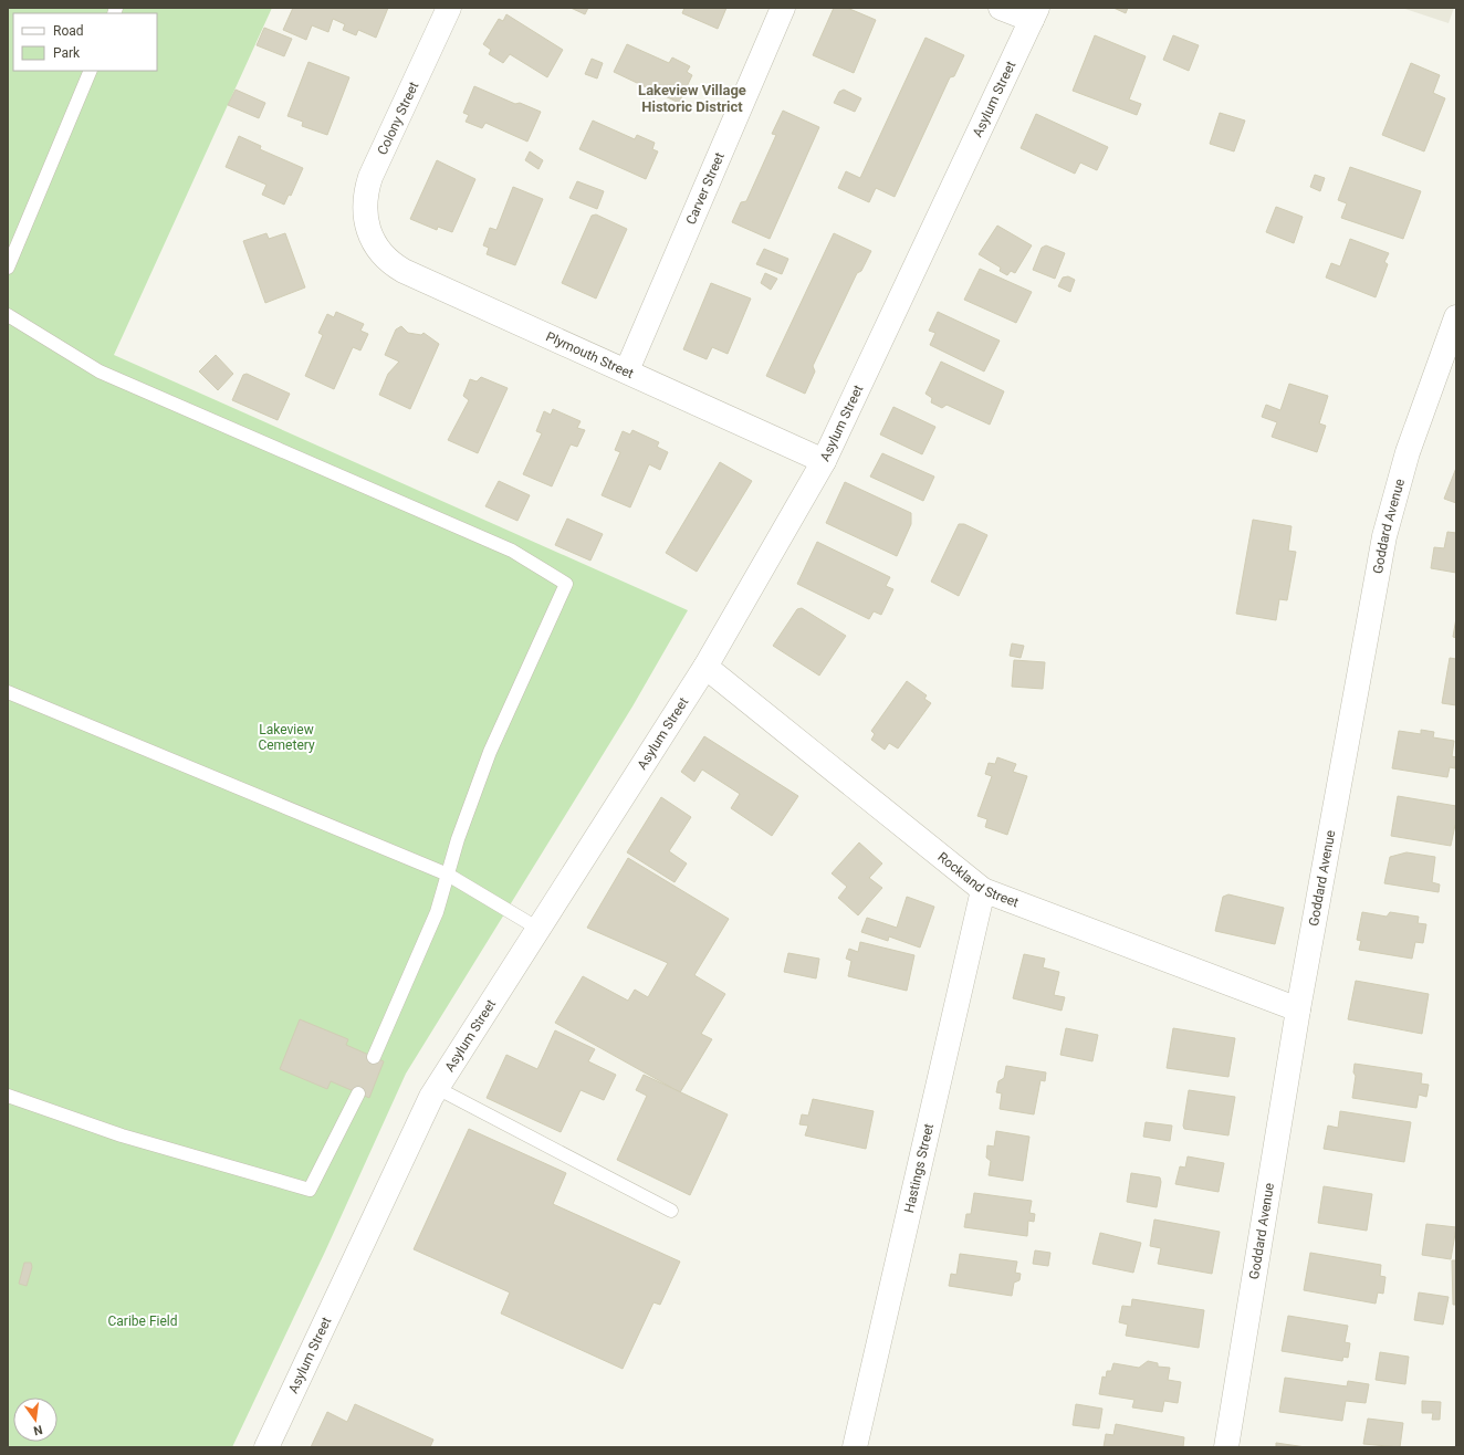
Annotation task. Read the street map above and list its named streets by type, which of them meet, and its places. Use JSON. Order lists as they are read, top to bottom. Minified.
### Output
{"streets":{"street":["Asylum Street","Colony Street","Carver Street","Plymouth Street","Goddard Avenue","Rockland Street","Hastings Street"]},"crossings":[["Asylum Street","Plymouth Street"],["Asylum Street","Rockland Street"],["Colony Street","Plymouth Street"],["Carver Street","Plymouth Street"],["Goddard Avenue","Rockland Street"],["Rockland Street","Hastings Street"]],"districts":["Lakeview Village Historic District"],"parks":["Lakeview Cemetery","Caribe Field"],"legend":["Road","Park"],"north":"bottom"}
